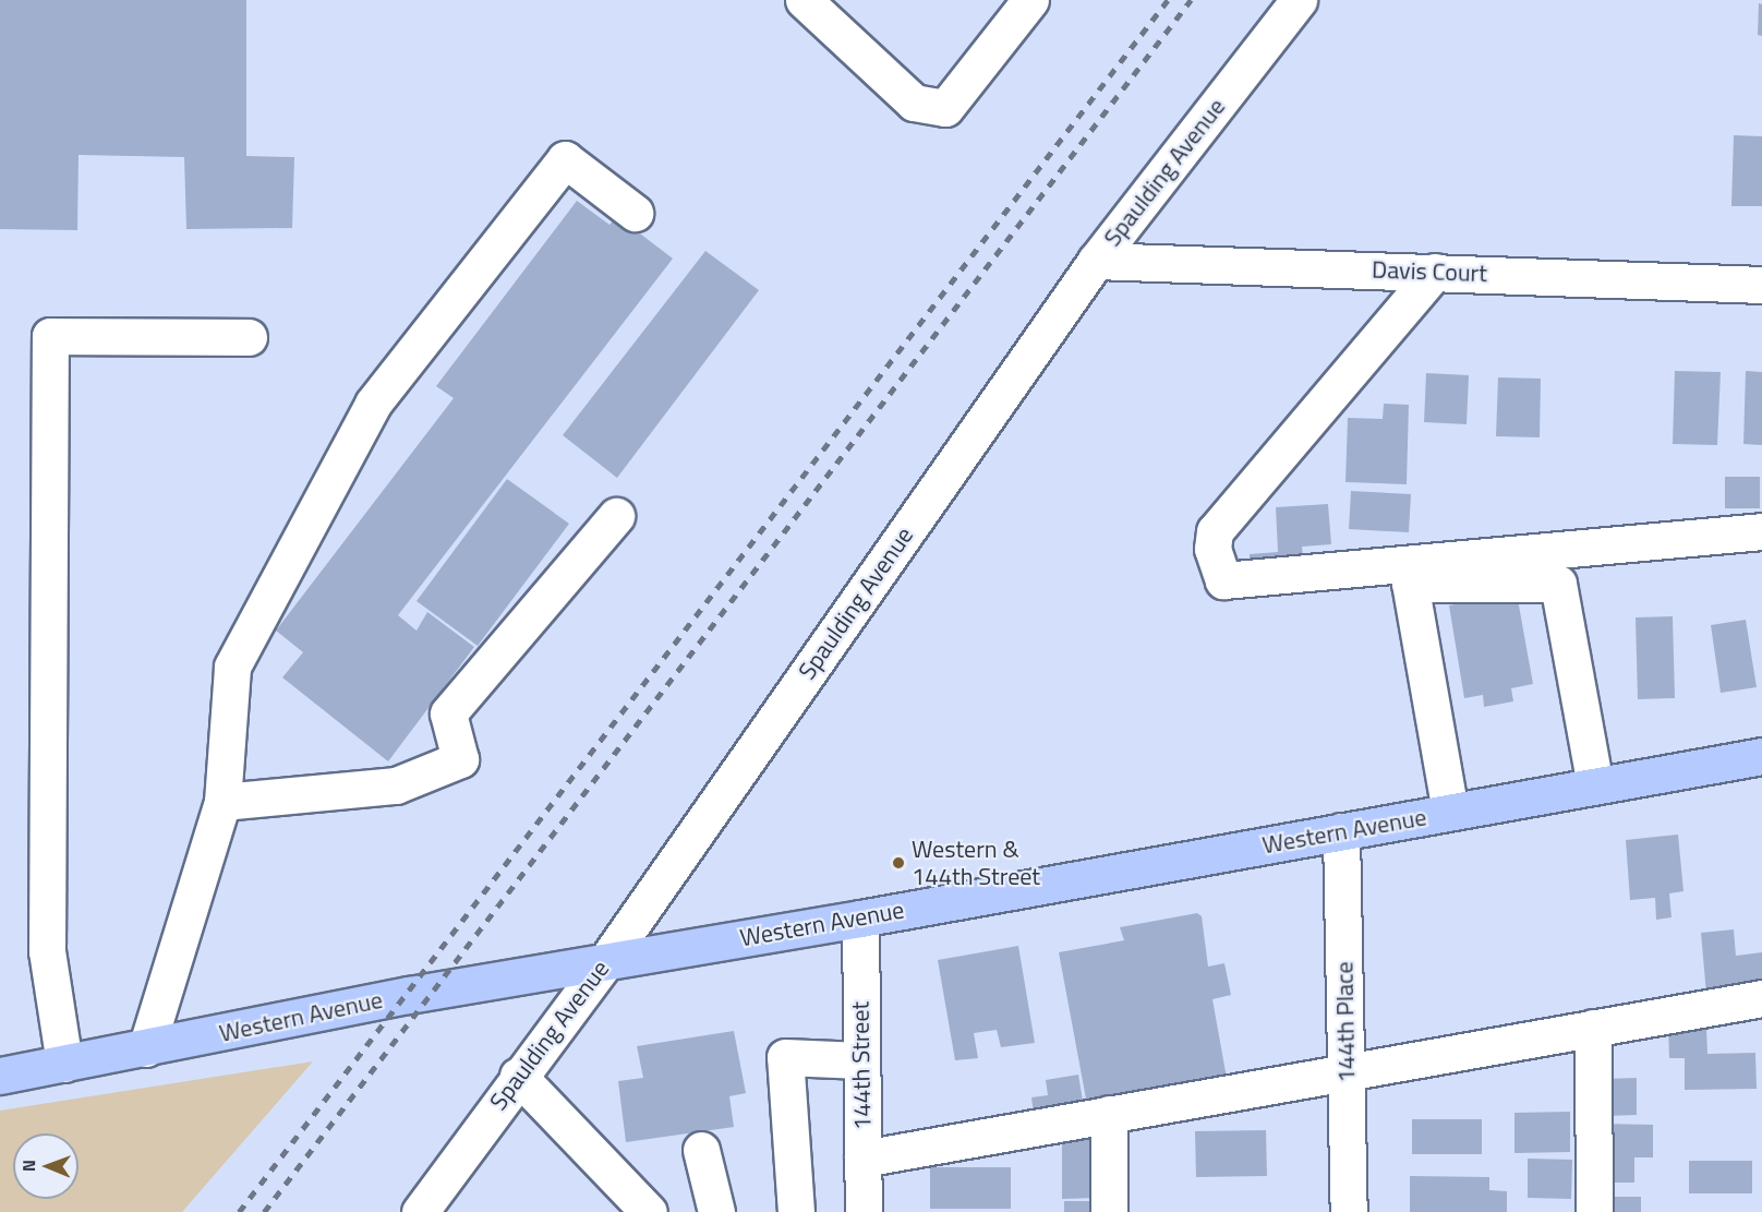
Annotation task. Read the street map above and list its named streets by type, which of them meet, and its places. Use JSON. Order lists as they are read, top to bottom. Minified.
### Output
{"streets":{"main road":["Western Avenue"],"street":["Spaulding Avenue","Davis Court","144th Place","144th Street"]},"crossings":[["Spaulding Avenue","Davis Court"],["Spaulding Avenue","Western Avenue"],["Western Avenue","144th Place"],["Western Avenue","144th Street"]],"places":["Western & 144th Street"],"north":"left"}
